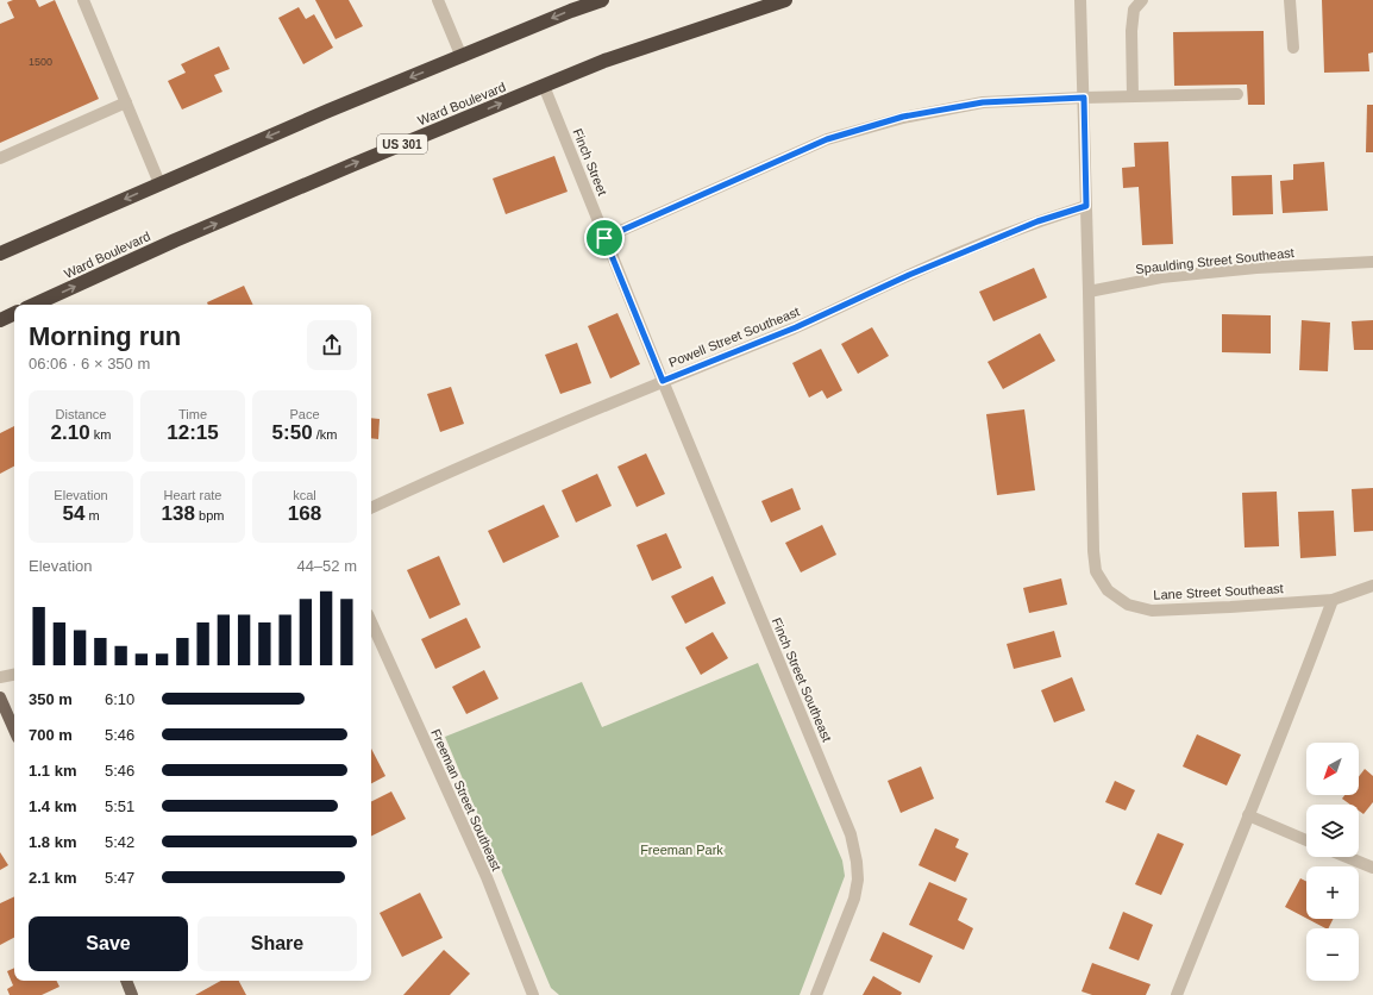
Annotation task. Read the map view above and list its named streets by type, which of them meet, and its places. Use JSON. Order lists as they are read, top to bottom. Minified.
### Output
{"streets":{"highway":["Ward Boulevard","US 301"],"street":["Finch Street","Spaulding Street Southeast","Powell Street Southeast","Lane Street Southeast","Finch Street Southeast","Freeman Street Southeast"]},"crossings":[["Ward Boulevard","Finch Street"],["Finch Street","Powell Street Southeast"],["Finch Street","Finch Street Southeast"],["Spaulding Street Southeast","Lane Street Southeast"],["Powell Street Southeast","Lane Street Southeast"],["Powell Street Southeast","Finch Street Southeast"]],"parks":["Freeman Park"],"house_numbers":["1500"],"north":"bottom left","page":{"heading":["Morning run","06:06 · 6 × 350 m"],"stats":[["Distance","2.10 km"],["Time","12:15"],["Pace","5:50 /km"],["Elevation","54 m"],["Heart rate","138 bpm"],["kcal","168"]],"chart":["Elevation","44–52 m"],"list":[{"name":"350 m","note":"6:10"},{"name":"700 m","note":"5:46"},{"name":"1.1 km","note":"5:46"},{"name":"1.4 km","note":"5:51"},{"name":"1.8 km","note":"5:42"},{"name":"2.1 km","note":"5:47"}],"map_buttons":["+","−"],"buttons":["Save","Share"]}}
